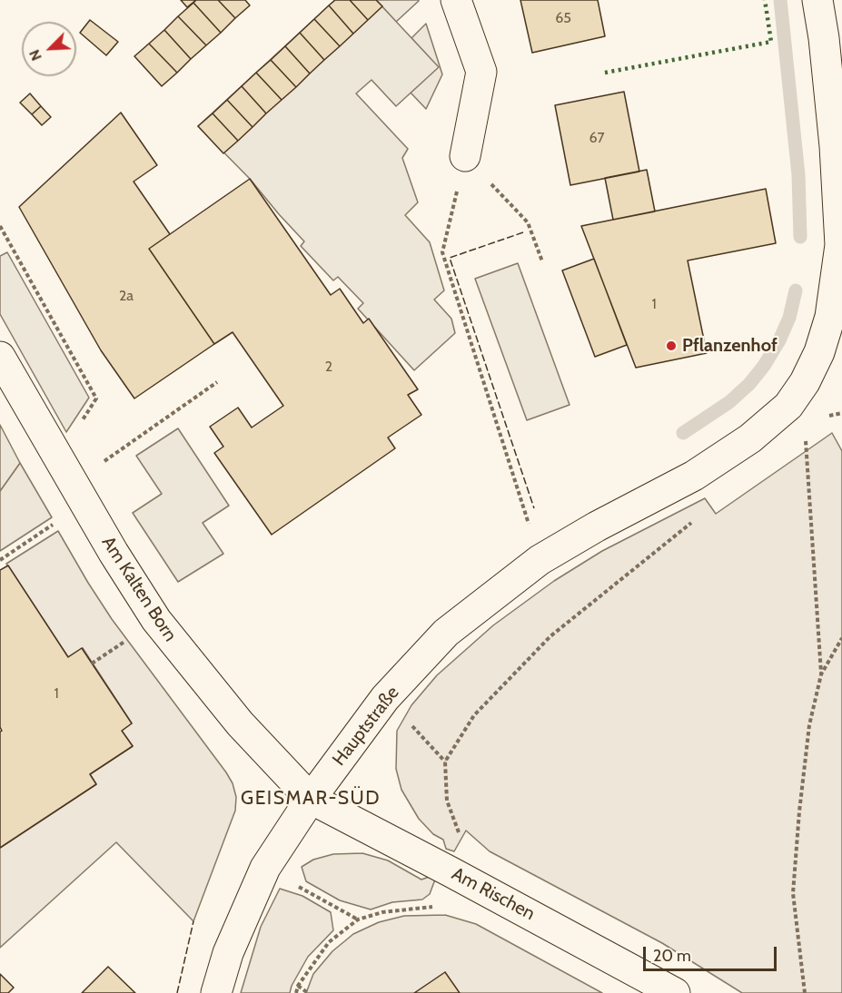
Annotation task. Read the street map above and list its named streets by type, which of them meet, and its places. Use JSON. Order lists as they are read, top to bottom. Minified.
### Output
{"streets":{"main road":["Am Kalten Born","Hauptstraße","Am Rischen"]},"crossings":[["Am Kalten Born","Hauptstraße"],["Am Kalten Born","Am Rischen"],["Hauptstraße","Am Rischen"]],"districts":["GEISMAR-SÜD"],"places":["Pflanzenhof"],"house_numbers":["65","67","2a","1","2","1"],"scale_bar":"20 m","north":"bottom left"}
